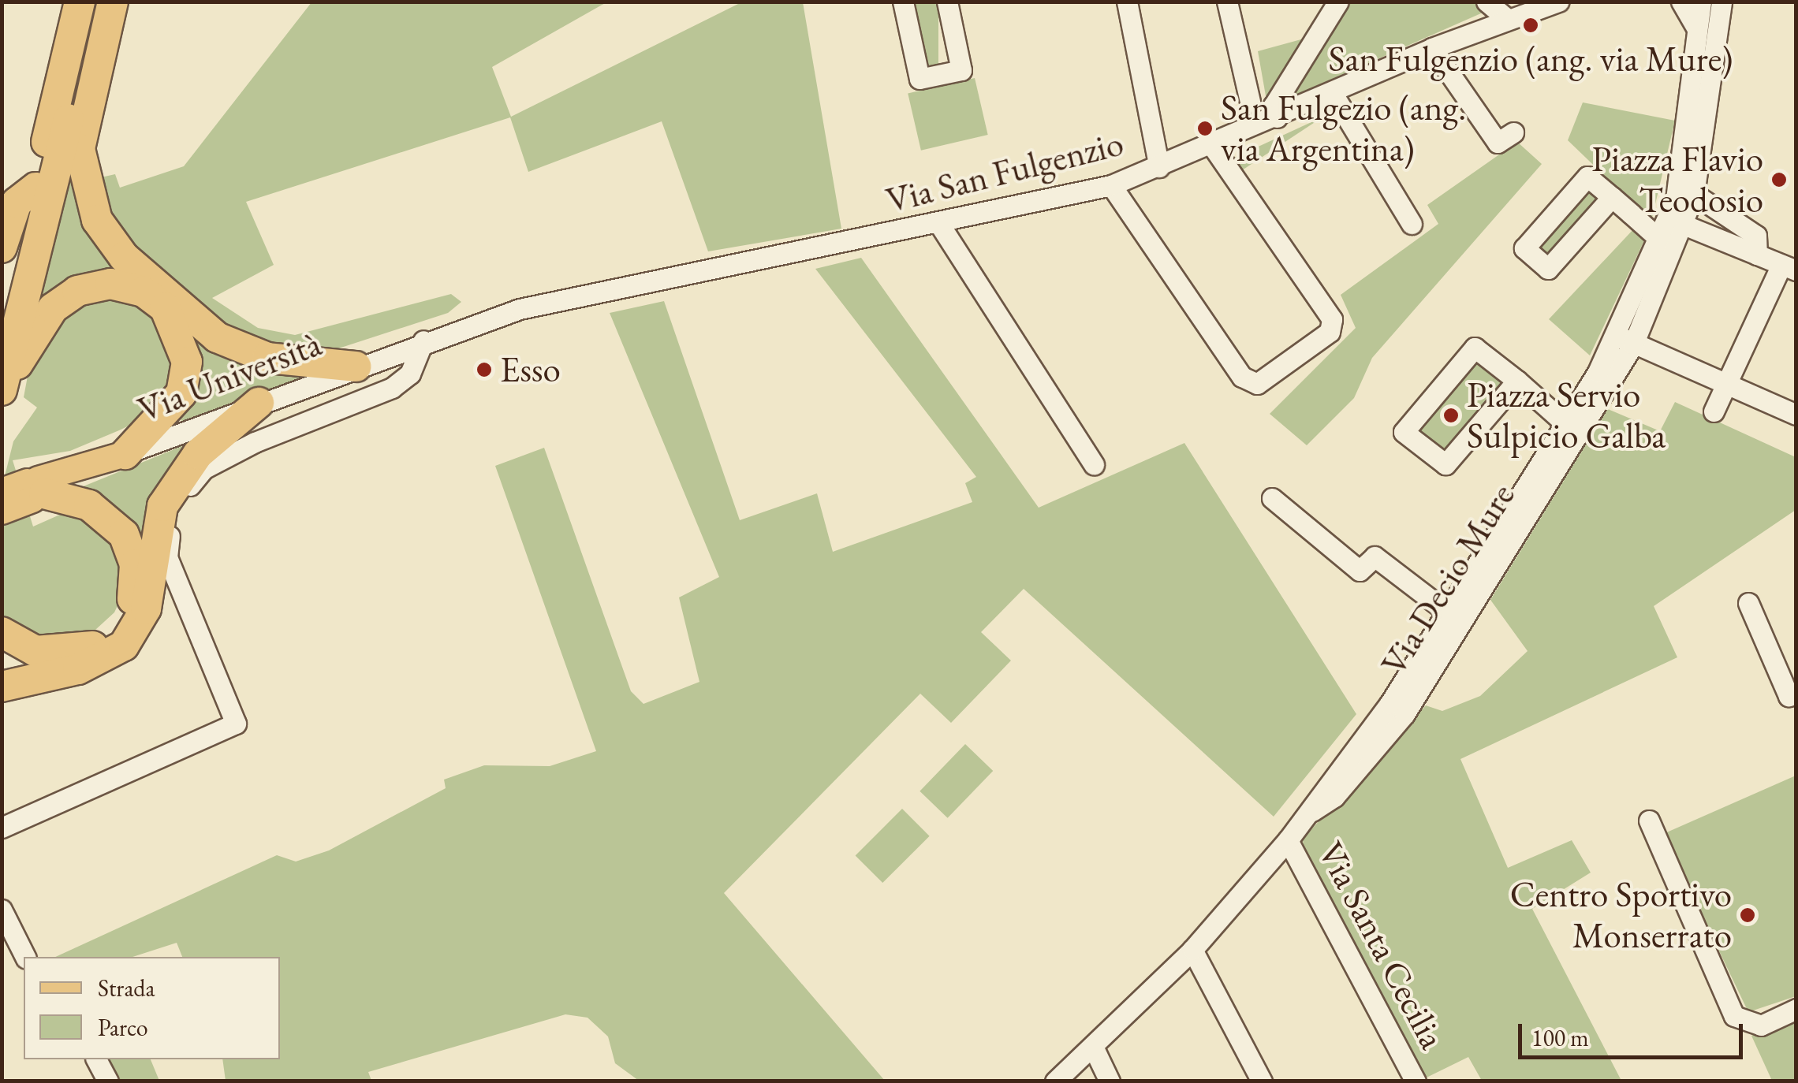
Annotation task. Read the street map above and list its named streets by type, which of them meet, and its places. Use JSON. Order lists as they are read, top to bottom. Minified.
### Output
{"streets":{"main road":["Via Università"],"street":["Via San Fulgenzio","Via Decio Mure","Via Santa Cecilia"]},"crossings":[["Via San Fulgenzio","Via Università"],["Via Decio Mure","Via Santa Cecilia"]],"places":["San Fulgenzio (ang. via Mure)","San Fulgezio (ang. via Argentina)","Piazza Flavio Teodosio","Esso","Piazza Servio Sulpicio Galba","Centro Sportivo Monserrato"],"legend":["Strada","Parco"],"scale_bar":"100 m"}
